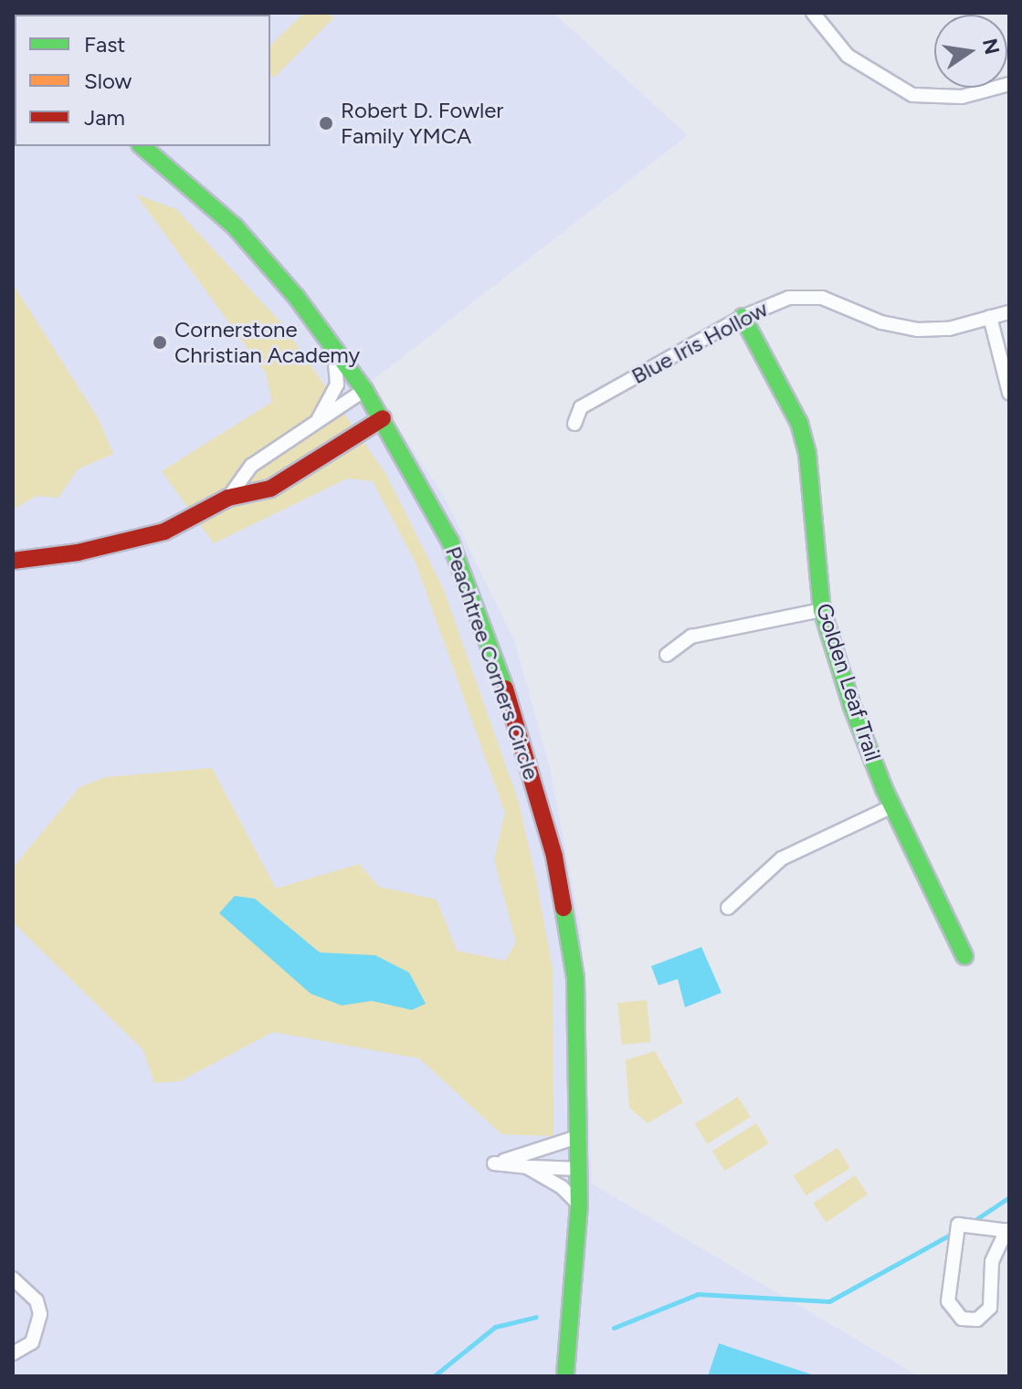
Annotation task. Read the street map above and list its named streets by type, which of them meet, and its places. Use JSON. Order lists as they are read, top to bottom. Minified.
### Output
{"streets":{"street":["Blue Iris Hollow","Peachtree Corners Circle","Golden Leaf Trail"]},"crossings":[["Blue Iris Hollow","Golden Leaf Trail"]],"places":["Robert D. Fowler Family YMCA","Cornerstone Christian Academy"],"legend":["Fast","Slow","Jam"],"north":"right"}
